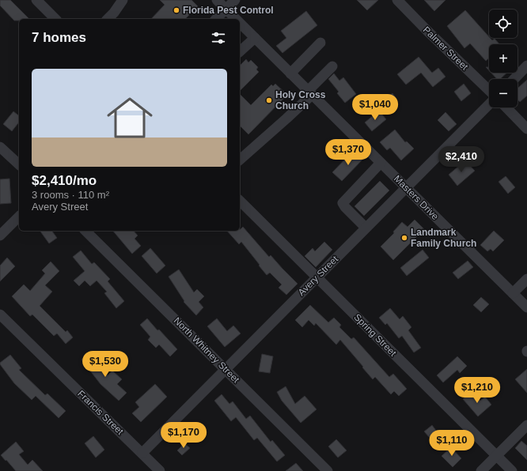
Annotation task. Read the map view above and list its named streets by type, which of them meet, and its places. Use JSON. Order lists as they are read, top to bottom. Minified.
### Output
{"streets":{"street":["Palmer Street","Masters Drive","Avery Street","Spring Street","North Whitney Street","Francis Street"]},"crossings":[["Masters Drive","Avery Street"],["Avery Street","Spring Street"],["Avery Street","North Whitney Street"],["Avery Street","Francis Street"]],"places":["Florida Pest Control","Holy Cross Church","Landmark Family Church"],"page":{"map_buttons":["+","−"],"heading":"7 homes","list":[{"name":"$2,410/mo","note":"3 rooms · 110 m² · Avery Street"}],"price":["$1,040","$1,370","$2,410","$1,530","$1,210","$1,170","$1,110"]}}
